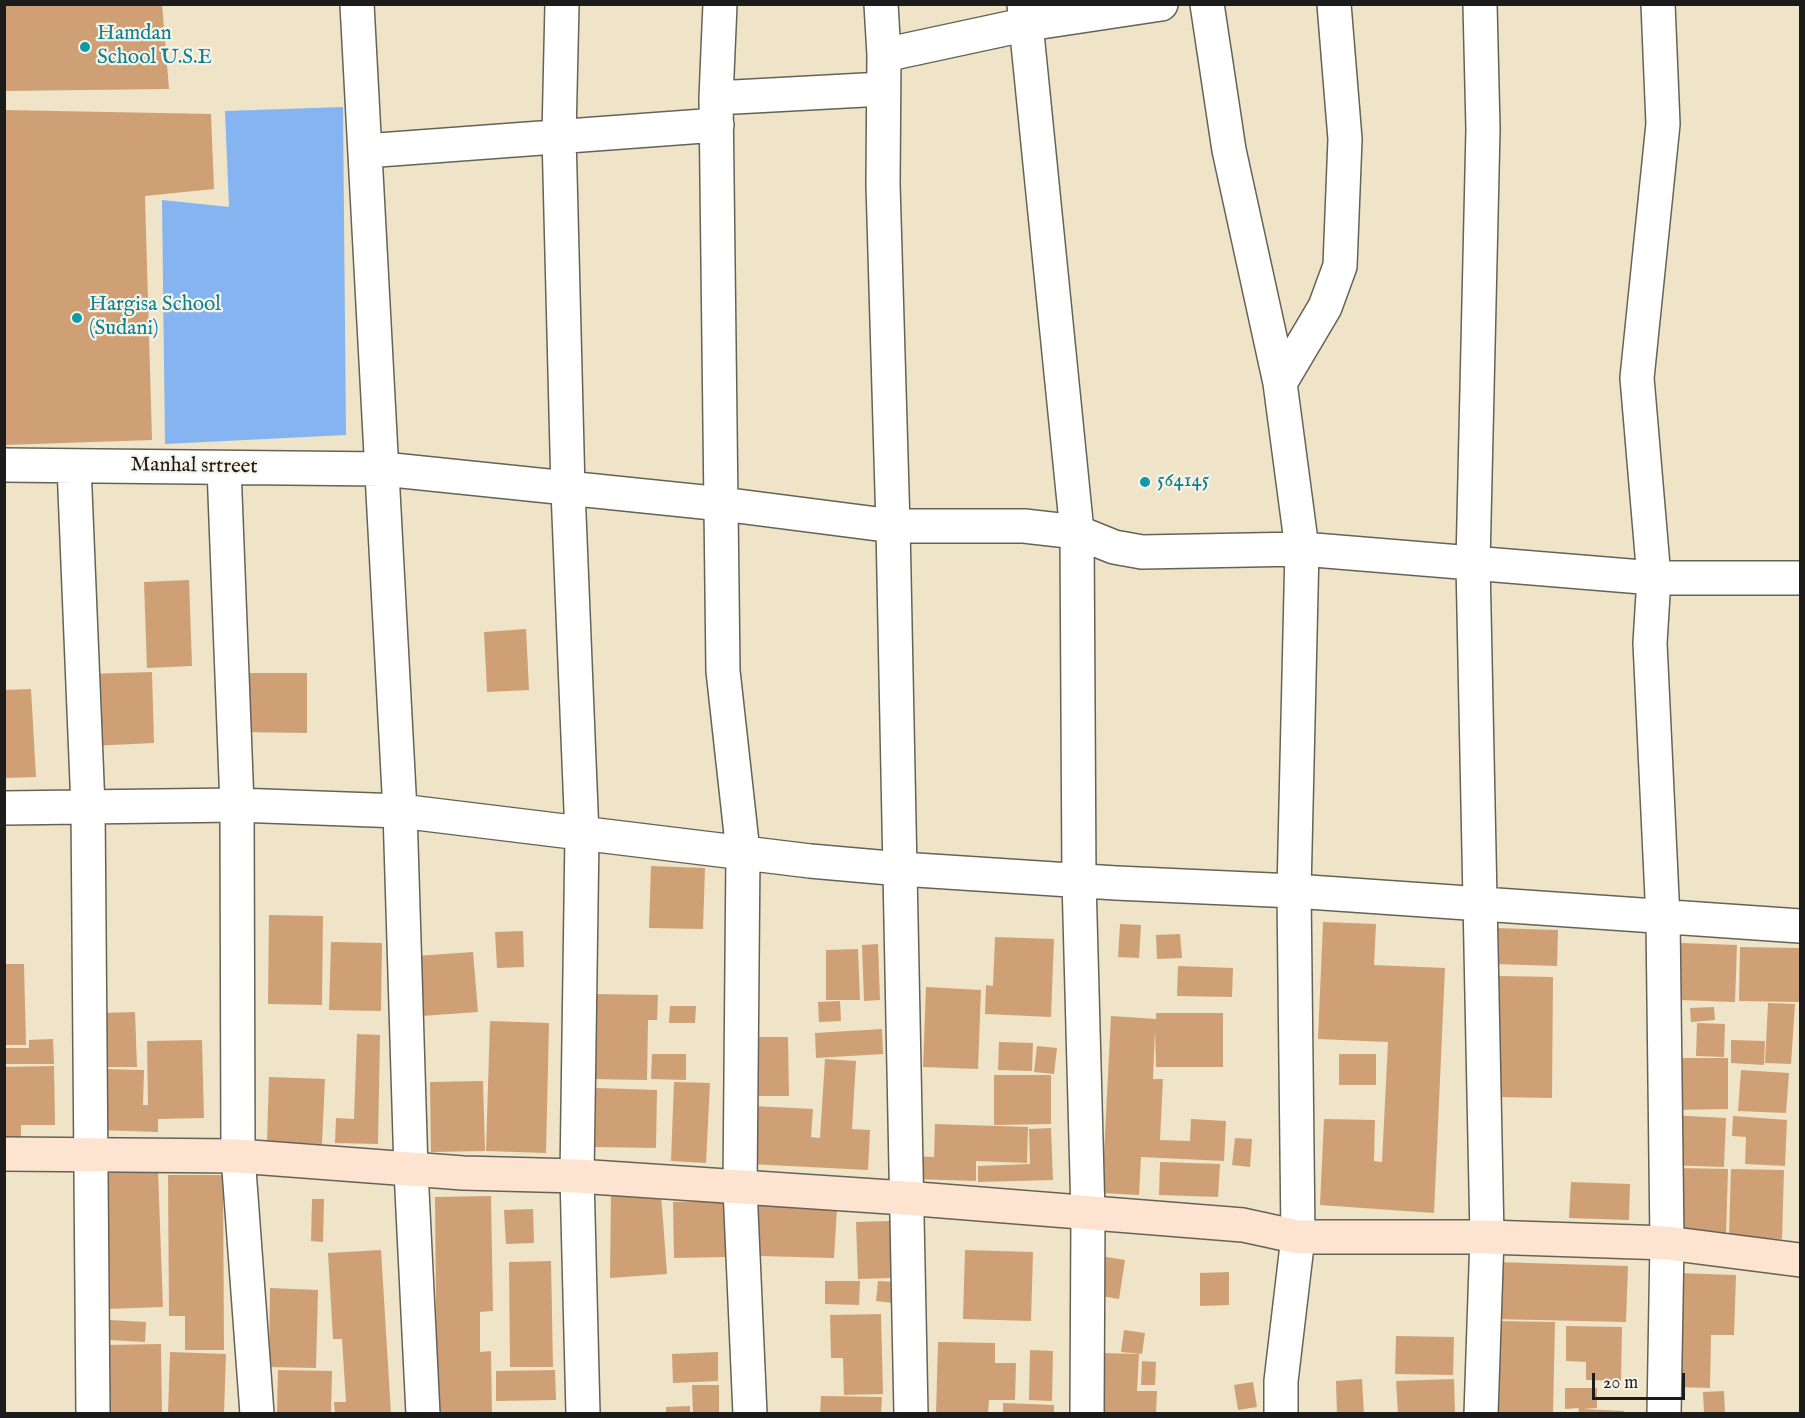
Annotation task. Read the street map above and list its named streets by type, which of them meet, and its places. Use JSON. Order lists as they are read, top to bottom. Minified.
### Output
{"streets":{"street":["Manhal srtreet"]},"places":["Hamdan School U.S.E","Hargisa School (Sudani)","564145"],"scale_bar":"20 m"}
